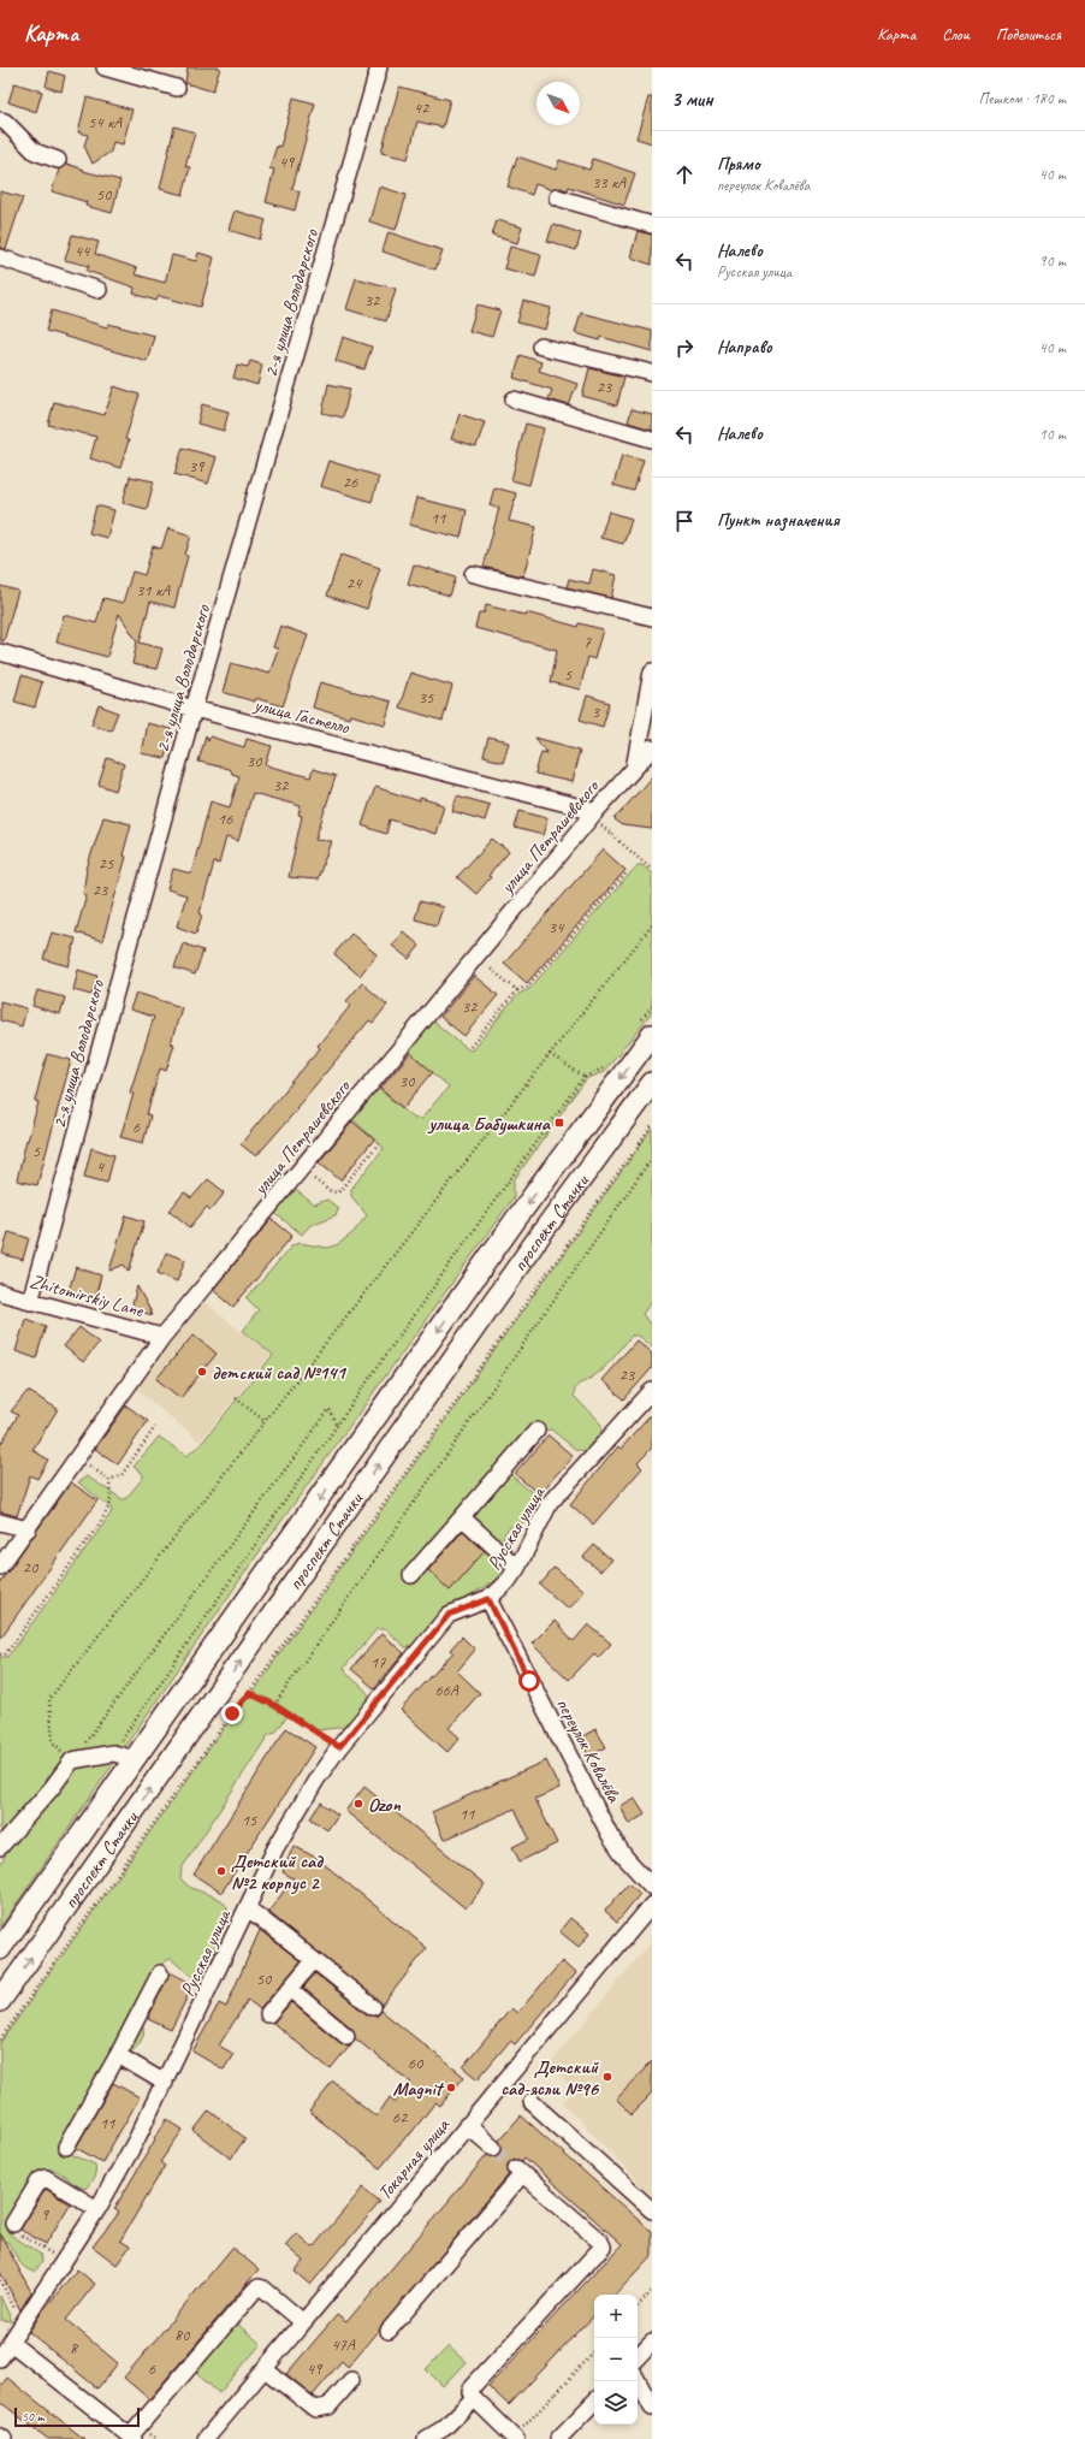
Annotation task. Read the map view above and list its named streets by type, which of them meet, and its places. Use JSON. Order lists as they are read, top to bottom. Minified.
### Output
{"streets":{"main road":["проспект Стачки"],"street":["2-я улица Володарского","улица Гастелло","улица Петрашевского","Zhitomirskiy Lane","Русская улица","переулок Ковалёва","Токарная улица"]},"crossings":[["2-я улица Володарского","улица Гастелло"],["2-я улица Володарского","Zhitomirskiy Lane"],["улица Гастелло","улица Петрашевского"],["улица Петрашевского","Zhitomirskiy Lane"],["Русская улица","переулок Ковалёва"]],"places":{"transit":["улица Бабушкина"],"other":["детский сад №141","Ozon","Детский сад №2 корпус 2","Детский сад-ясли №96","Magnit"]},"house_numbers":["42","54 кА","49","33 кА","50","44","32","23","39","26","11","24","31 кА","7","5","35","3","30","32","16","25","23","34","32","30","6","5","4","23","20","17","66А","11","15","50","60","62","11","9","80","47А","8","6","49"],"scale_bar":"50 m","north":"bottom right","page":{"header":"Карта","nav":["Карта","Слои","Поделиться"],"heading":["3 мин","Пешком · 180 m"],"list":[["Прямо","переулок Ковалёва","40 m"],["Налево","Русская улица","90 m"],["Направо","40 m"],["Налево","10 m"],"Пункт назначения"],"map_buttons":["+","−"],"scale":"50 m"}}
